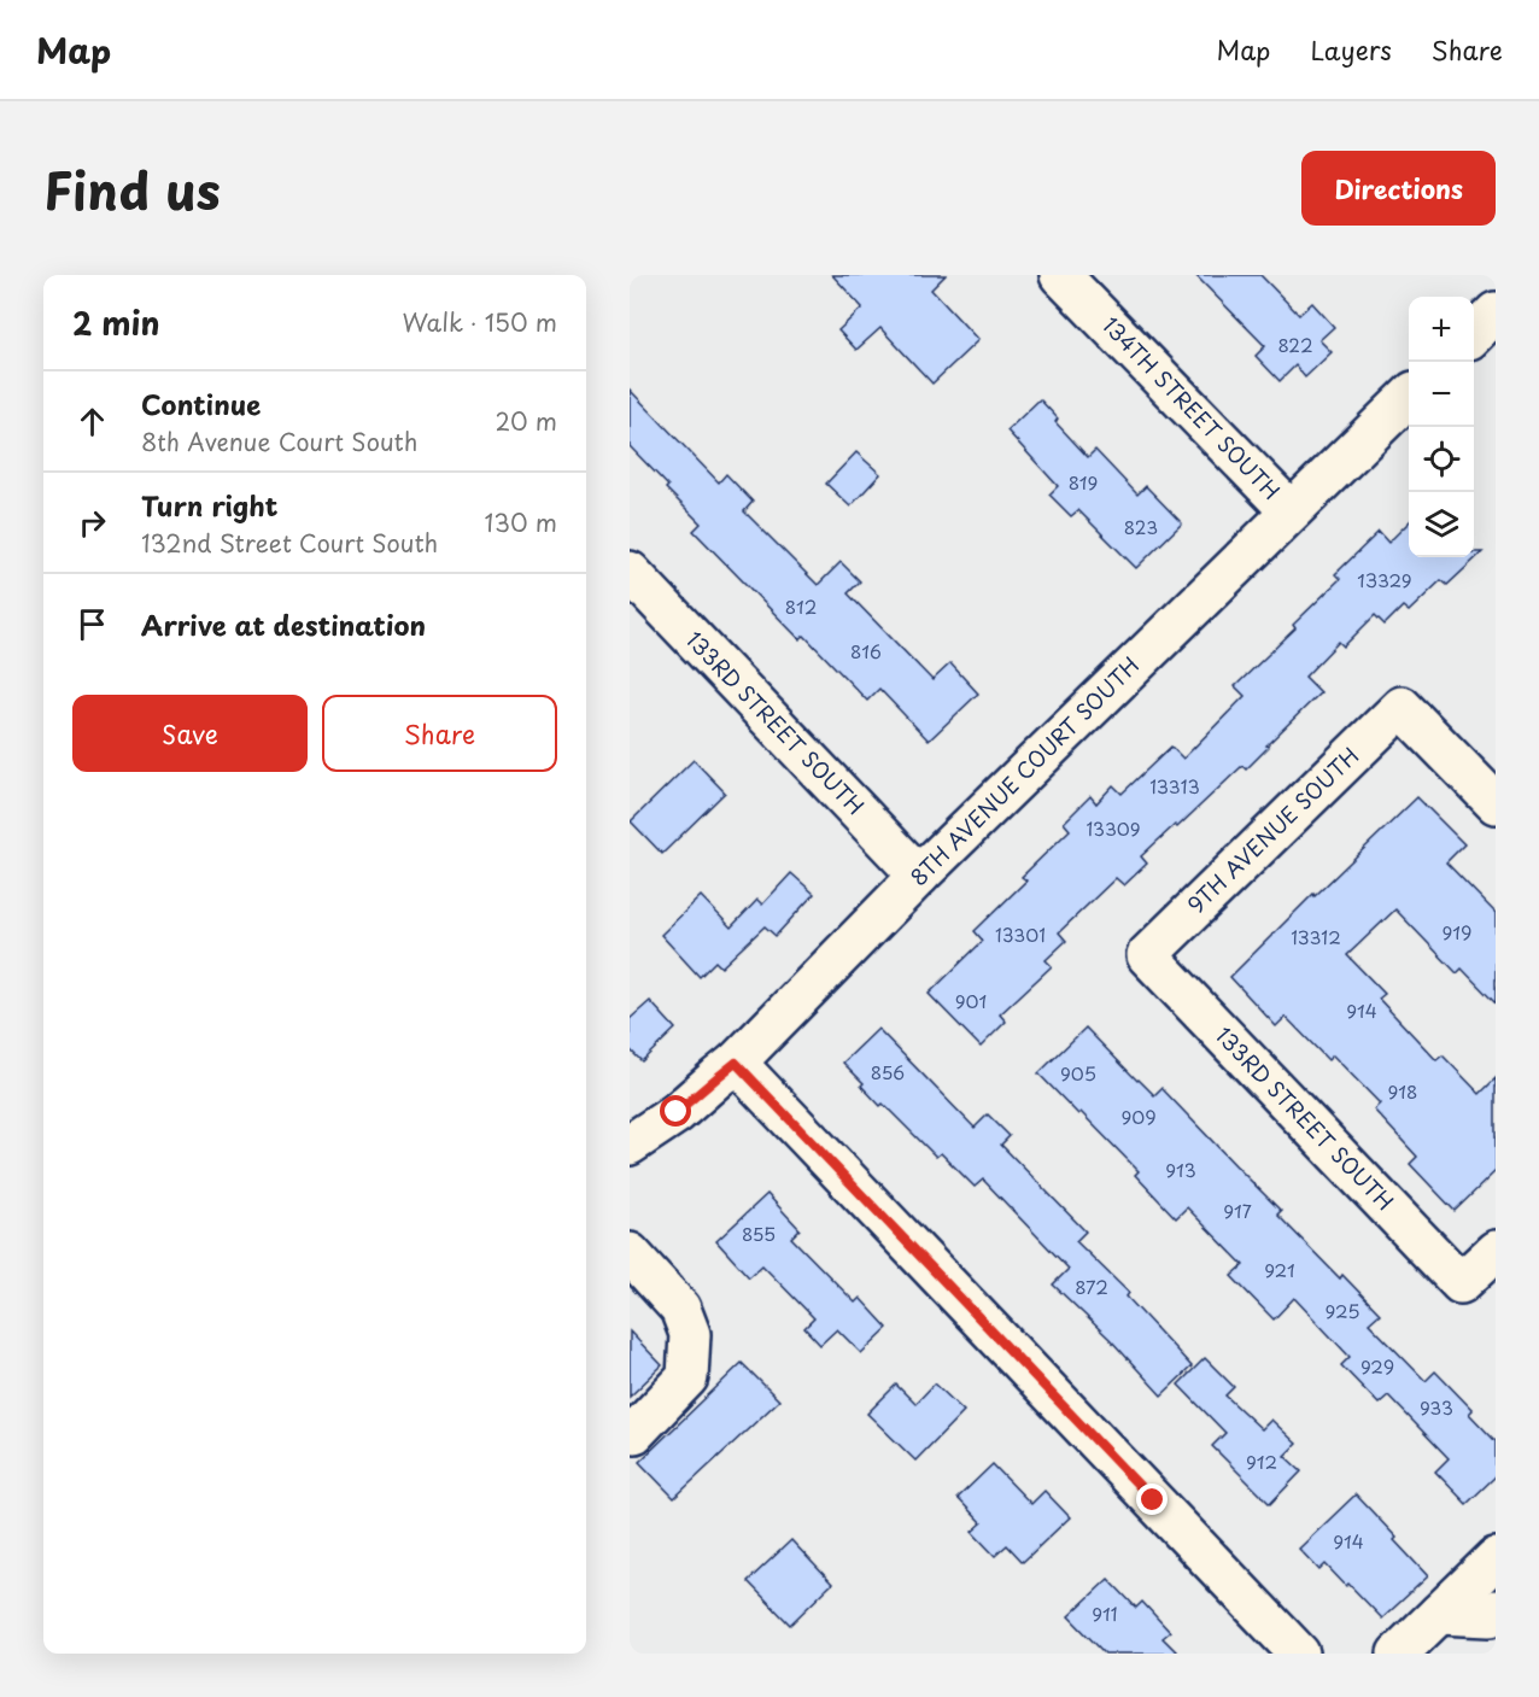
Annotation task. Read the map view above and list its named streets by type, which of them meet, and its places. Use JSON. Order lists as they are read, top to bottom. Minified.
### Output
{"streets":{"street":["134TH STREET SOUTH","133RD STREET SOUTH","8TH AVENUE COURT SOUTH","9TH AVENUE SOUTH"]},"crossings":[["134TH STREET SOUTH","8TH AVENUE COURT SOUTH"],["133RD STREET SOUTH","8TH AVENUE COURT SOUTH"],["133RD STREET SOUTH","9TH AVENUE SOUTH"]],"house_numbers":["822","819","823","13329","812","816","13313","13309","919","13301","13312","901","914","856","905","918","909","913","917","855","921","872","925","929","933","912","914","911"],"page":{"header":"Map","nav":["Map","Layers","Share"],"title":"Find us","buttons":["Directions",["Save","Share"]],"heading":["2 min","Walk · 150 m"],"map_buttons":["+","−"],"list":[["Continue","8th Avenue Court South","20 m"],["Turn right","132nd Street Court South","130 m"],"Arrive at destination"]}}
